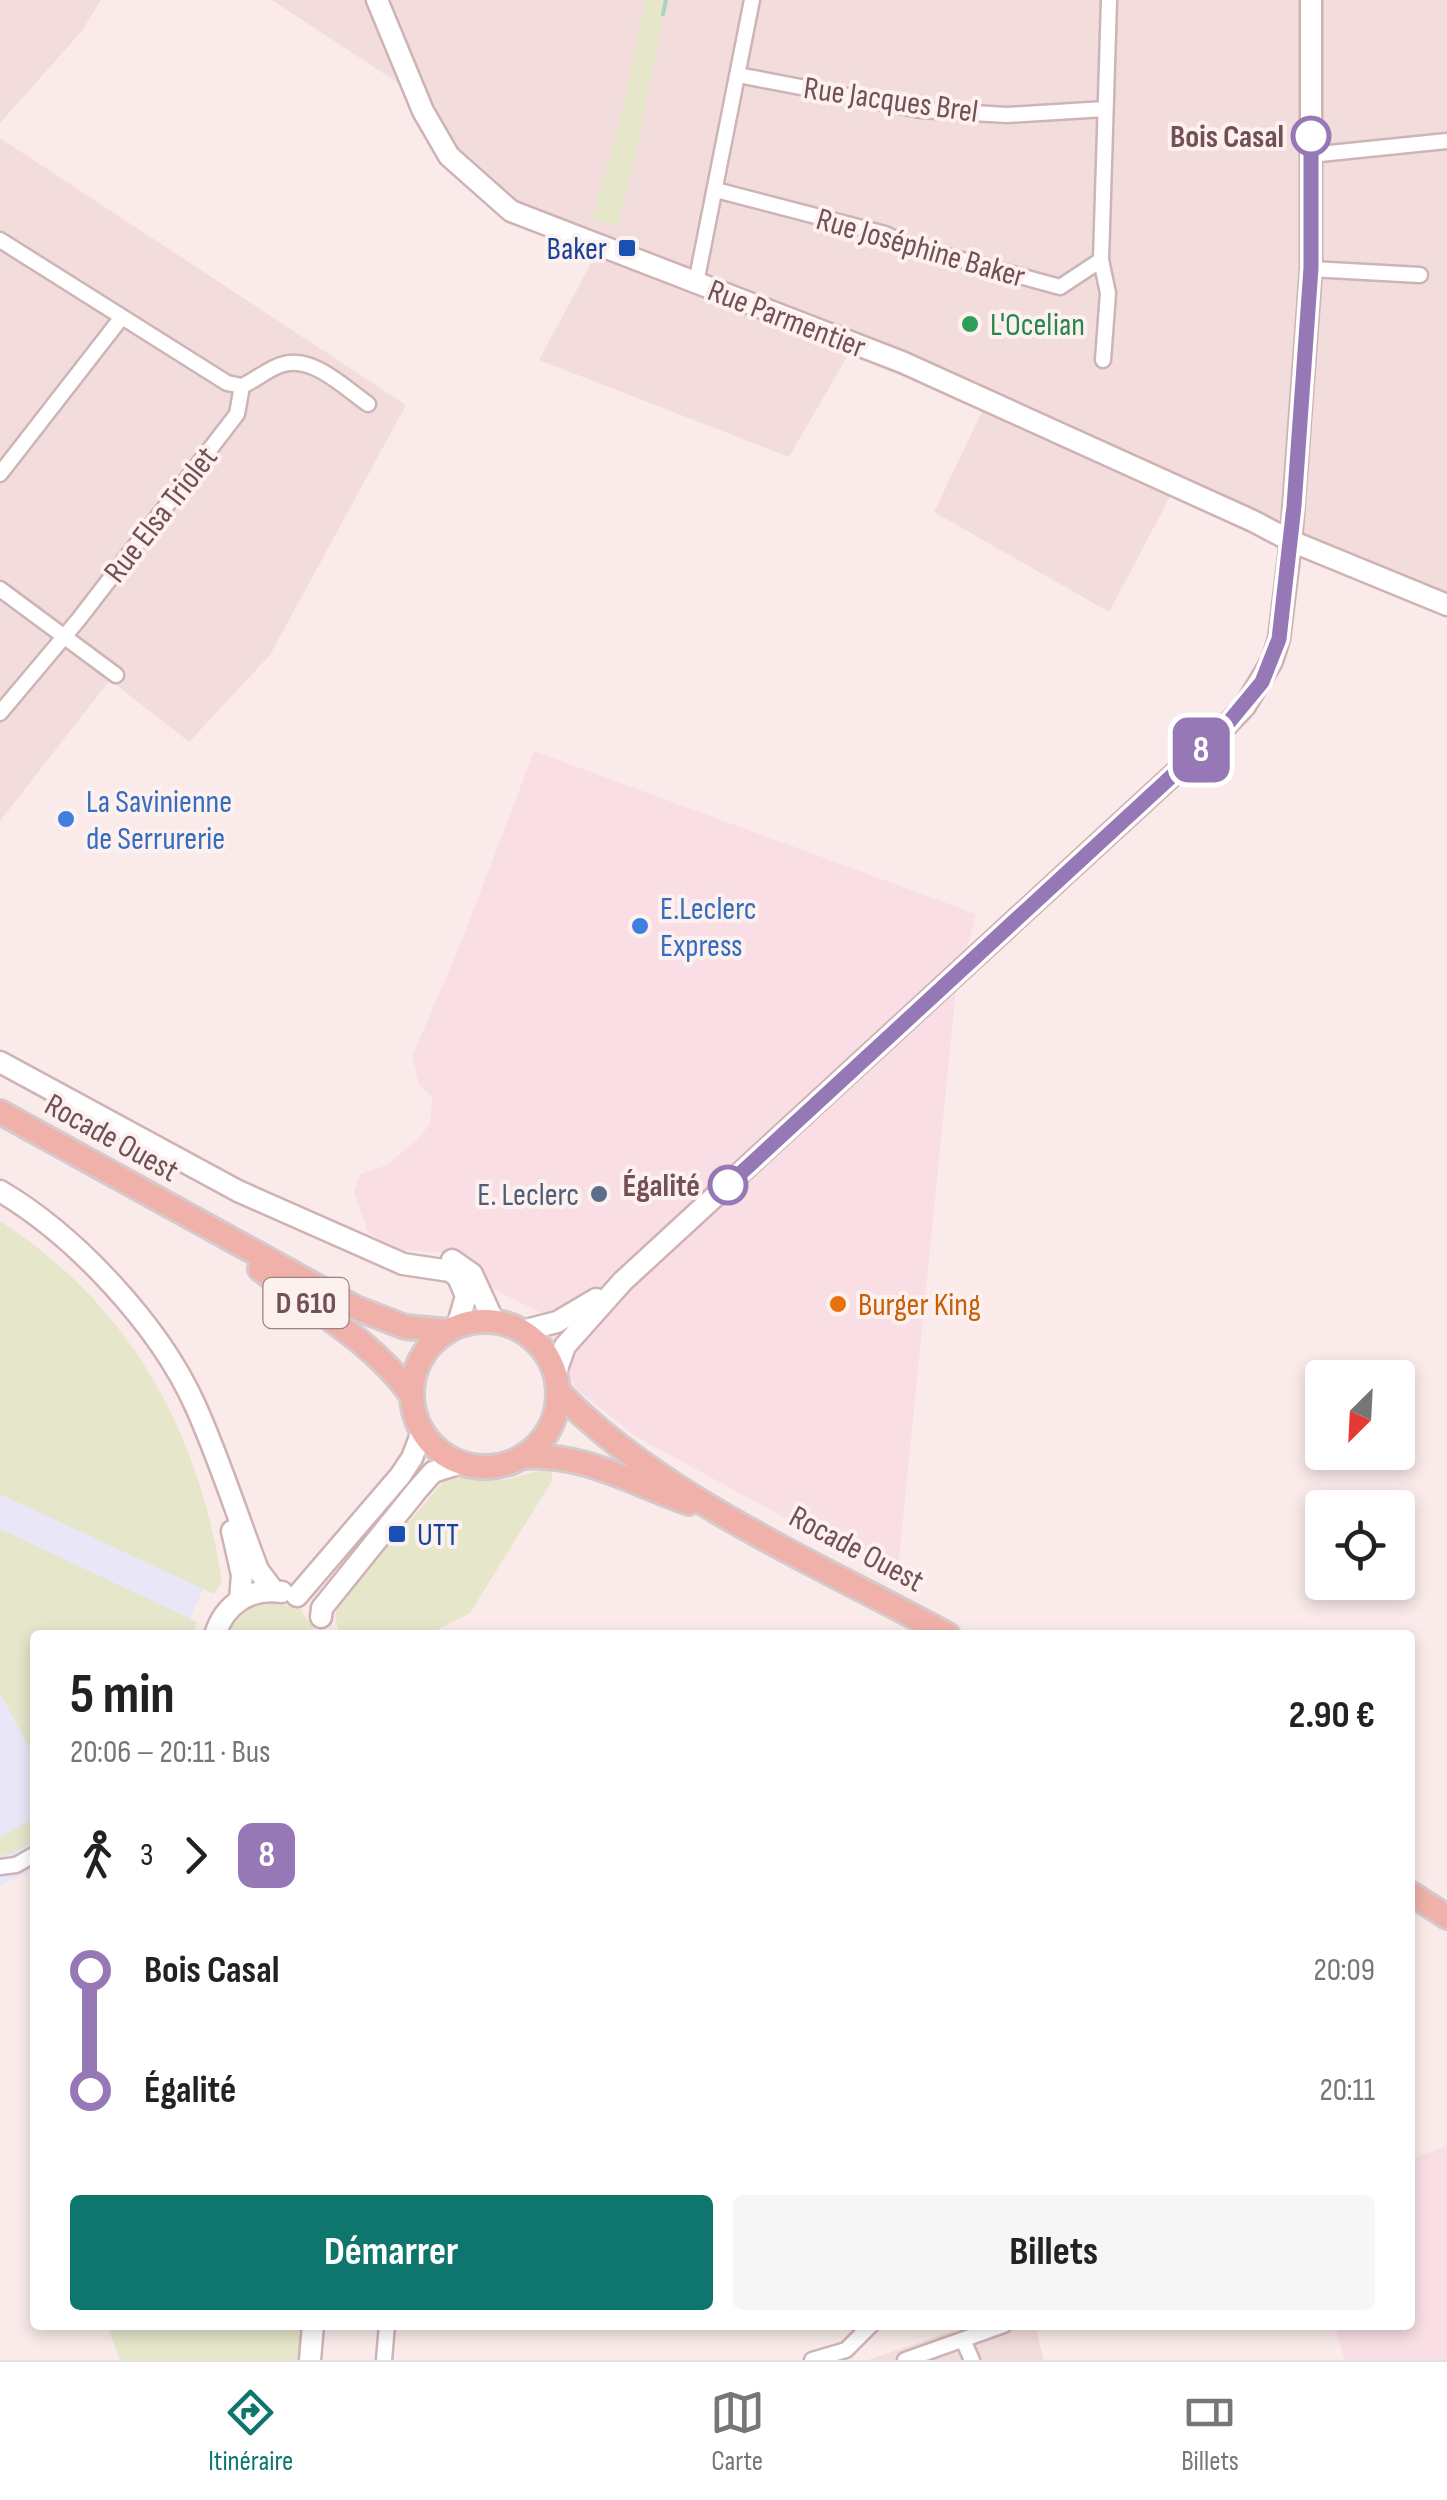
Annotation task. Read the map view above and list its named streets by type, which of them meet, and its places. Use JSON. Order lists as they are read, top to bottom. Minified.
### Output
{"streets":{"main road":["Rocade Ouest","D 610"],"street":["Rue Jacques Brel","Rue Joséphine Baker","Rue Parmentier","Rue Elsa Triolet"]},"places":{"other":["Bois Casal","L'Ocelian","La Savinienne de Serrurerie","E.Leclerc Express","Égalité","E. Leclerc","Burger King"],"transit":["Baker","UTT"]},"lines":["bus line 8"],"north":"bottom left","page":{"on_map":"8","heading":["5 min","20:06 – 20:11 · Bus","2.90 €"],"legs":["3","8"],"list":[{"name":"Bois Casal","value":"20:09"},{"name":"Égalité","value":"20:11"}],"buttons":["Démarrer","Billets"],"tabs":["Itinéraire","Carte","Billets"]}}
